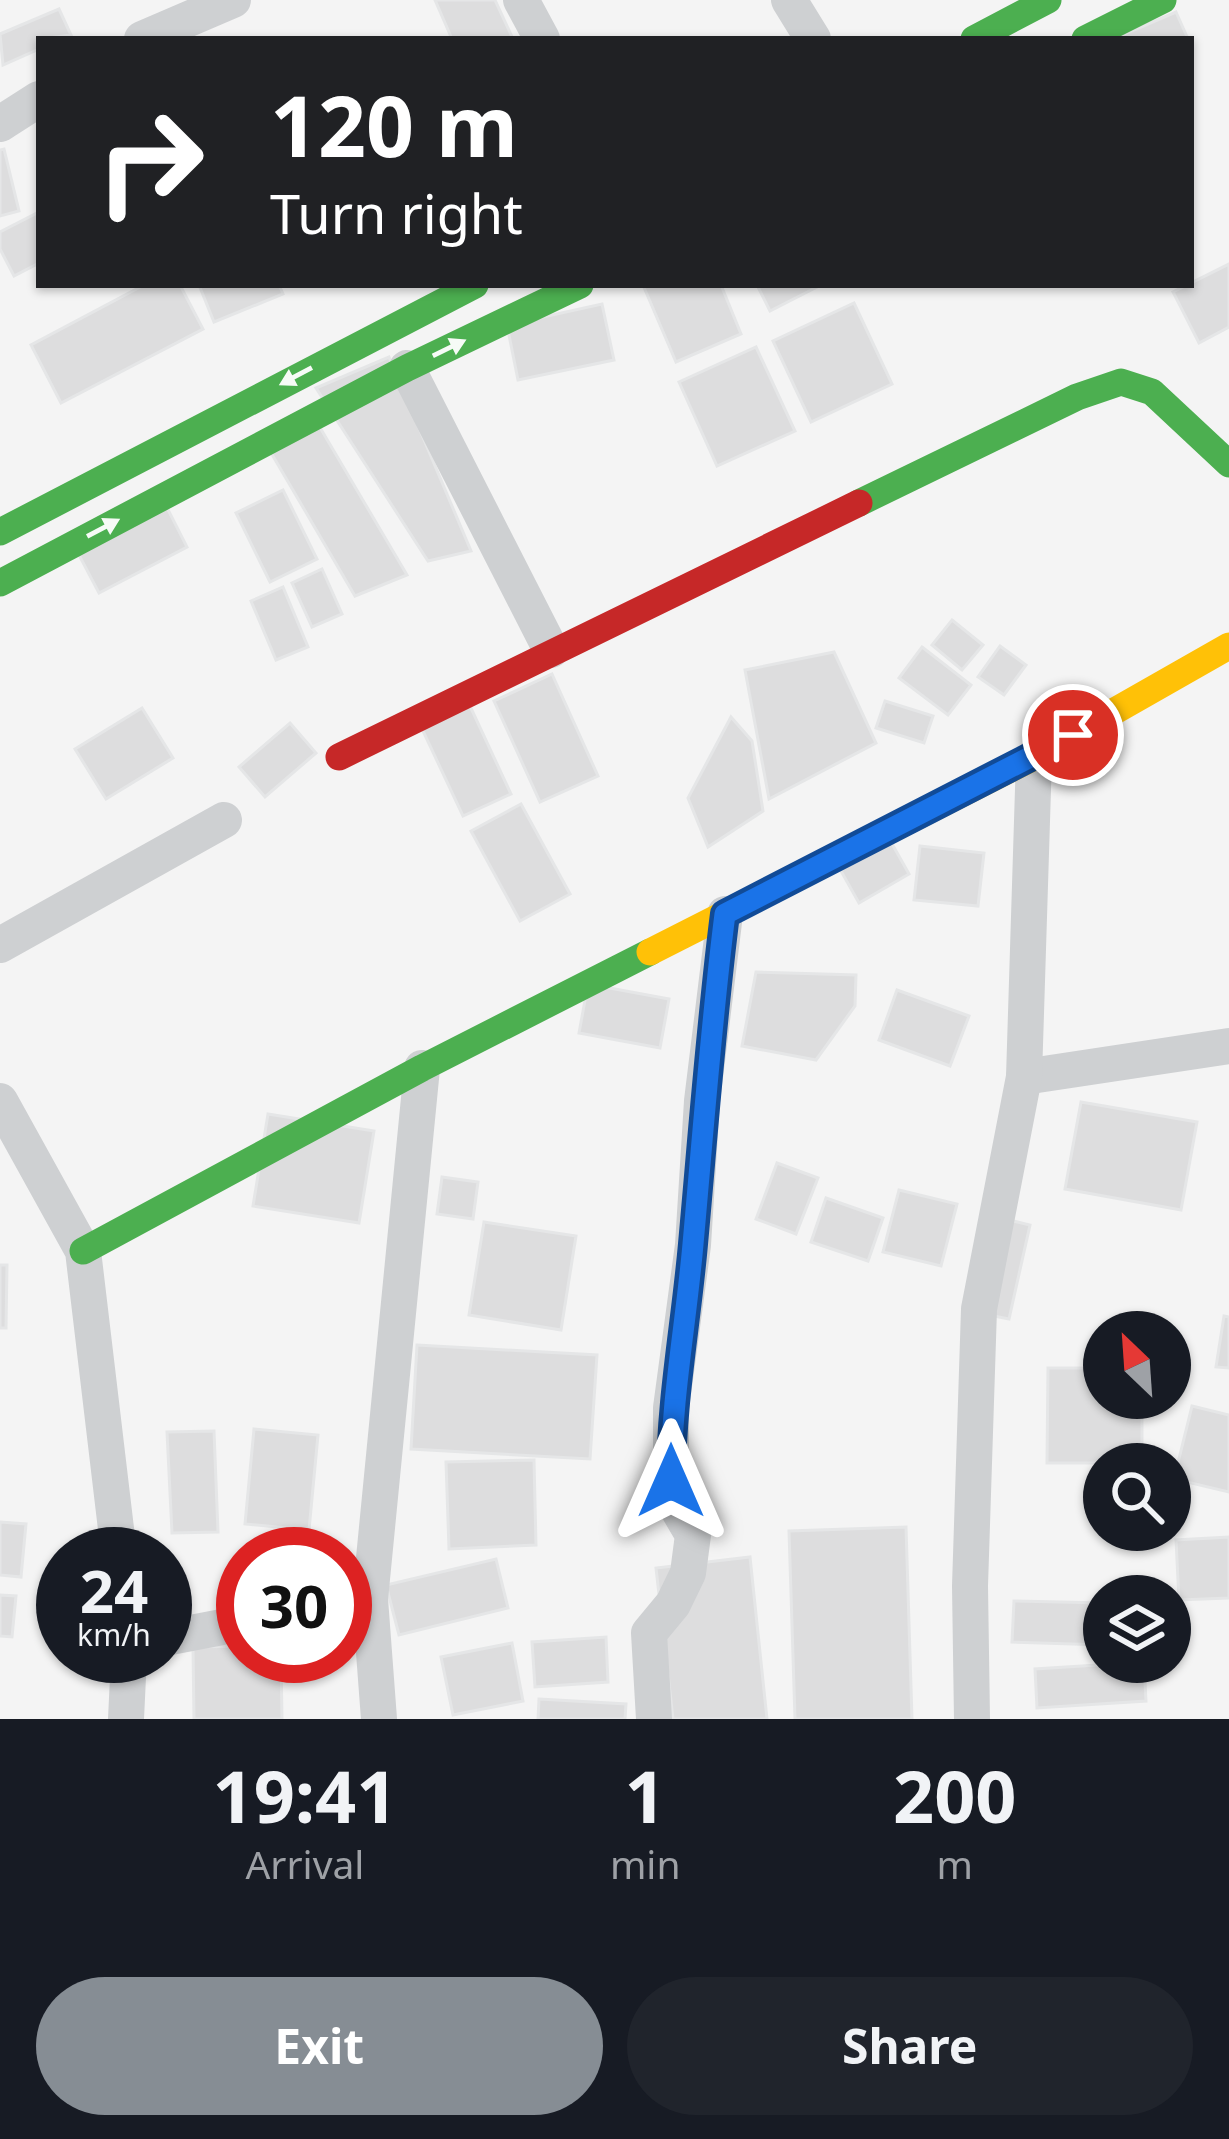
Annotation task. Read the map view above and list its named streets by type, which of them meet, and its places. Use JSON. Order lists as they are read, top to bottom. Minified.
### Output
{"north":"top left","page":{"turn":["120 m","Turn right"],"speed":"24 km/h","limit":"30","eta":["19:41","Arrival","1","min","200","m"],"buttons":["Exit","Share"]}}
